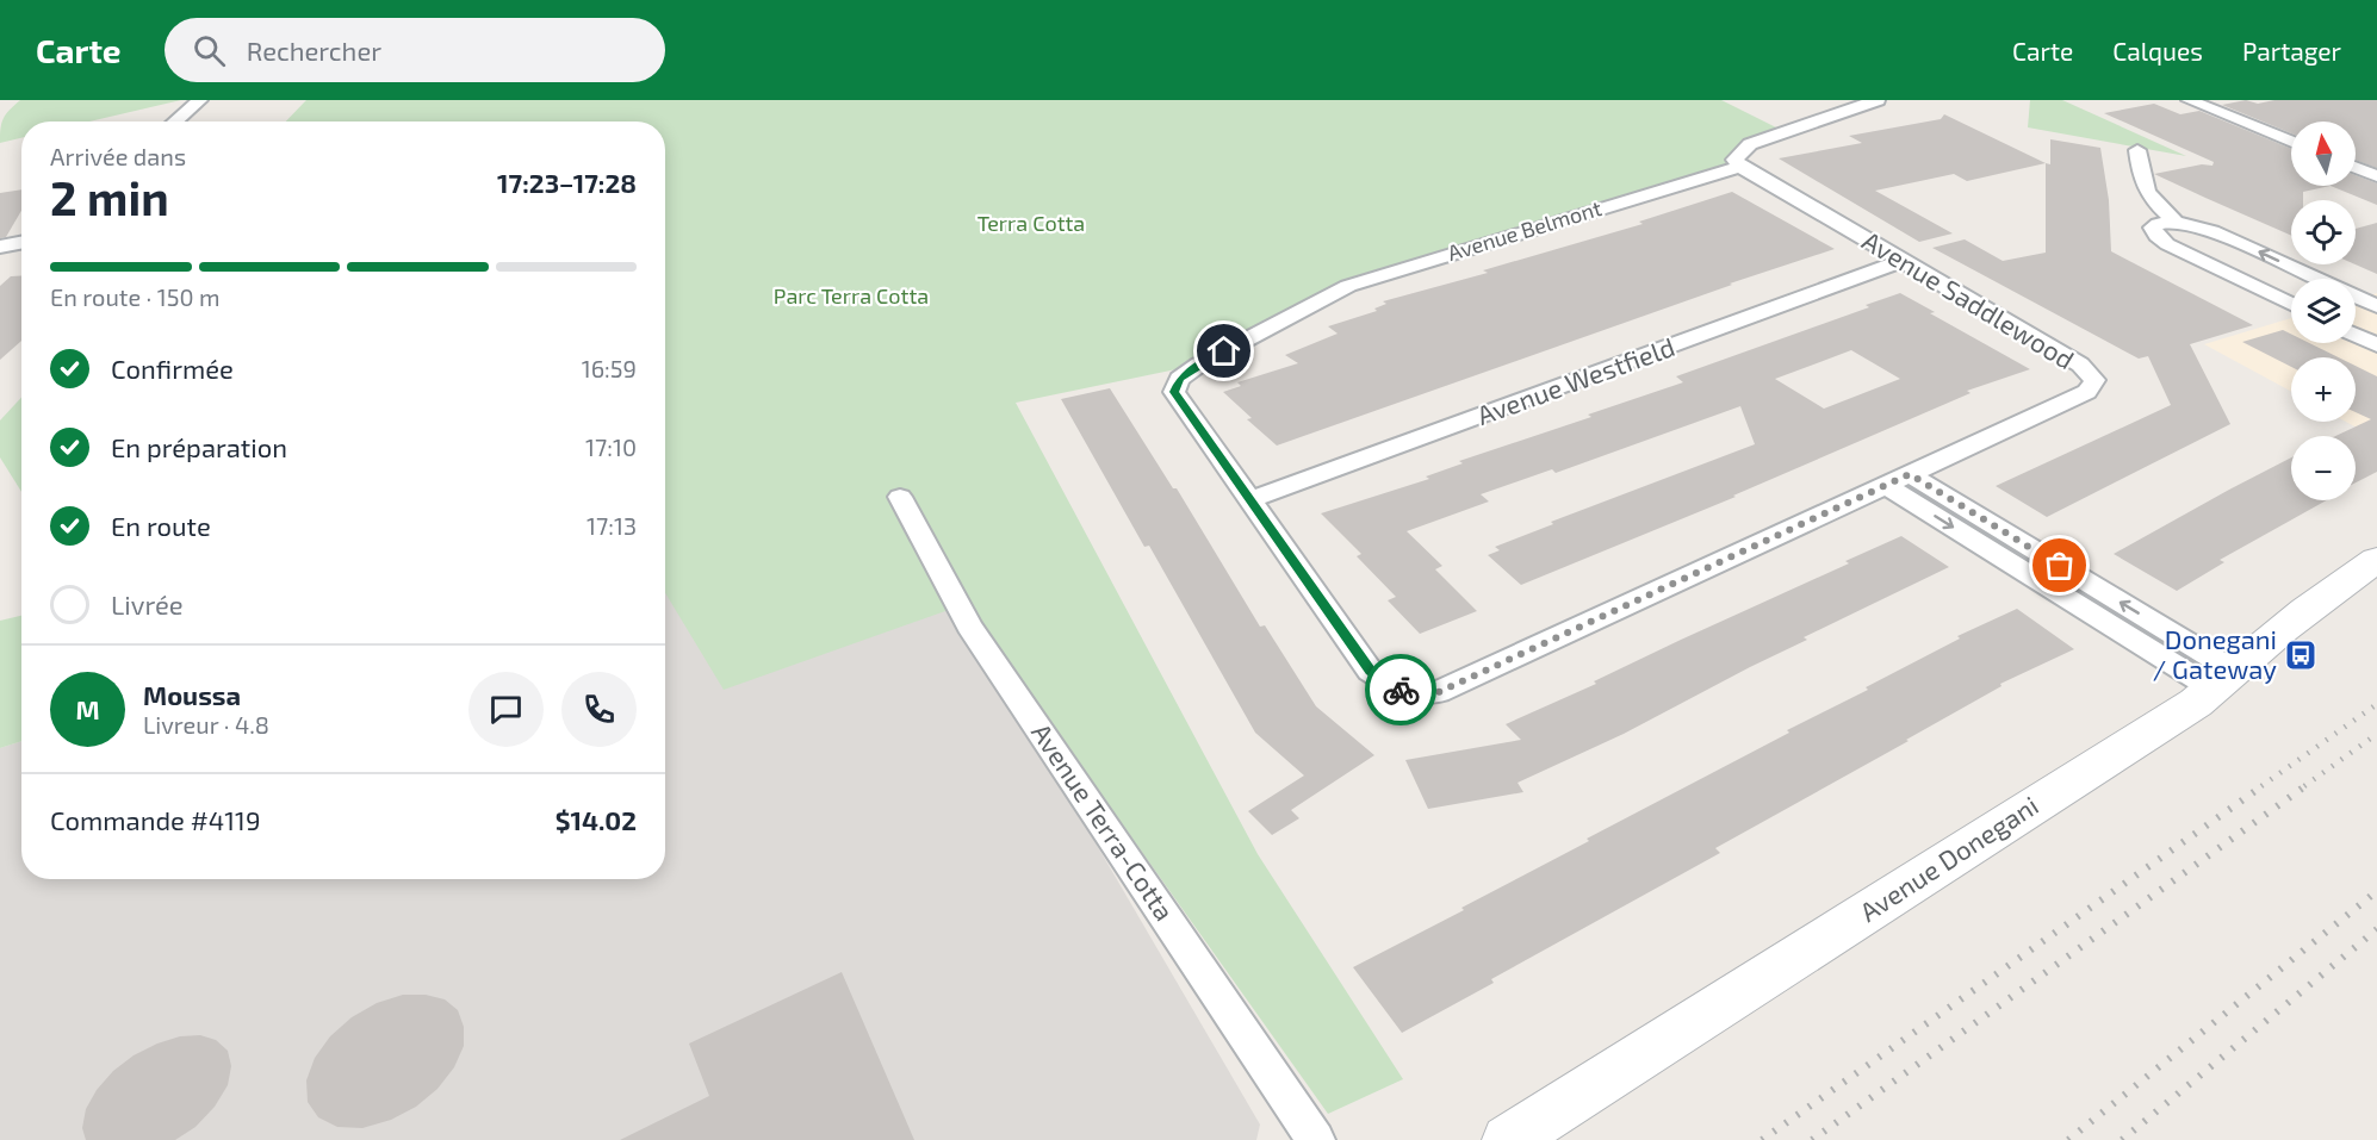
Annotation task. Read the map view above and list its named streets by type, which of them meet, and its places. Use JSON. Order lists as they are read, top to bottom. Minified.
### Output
{"streets":{"street":["Avenue Belmont","Avenue Saddlewood","Avenue Westfield","Avenue Terra-Cotta","Avenue Donegani"]},"crossings":[["Avenue Belmont","Avenue Saddlewood"],["Avenue Saddlewood","Avenue Westfield"]],"parks":["Terra Cotta","Parc Terra Cotta"],"places":{"bus stop":["Donegani / Gateway"]},"north":"top","page":{"header":"Carte","search":"Rechercher","nav":["Carte","Calques","Partager"],"map_buttons":["+","−"],"heading":["2 min","Arrivée dans","17:23–17:28"],"panel":["Moussa","Livreur · 4.8","Commande #4119","$14.02"],"bar":"En route · 150 m","list":[["Confirmée","16:59"],["En préparation","17:10"],["En route","17:13"],"Livrée"],"round":"M"}}
